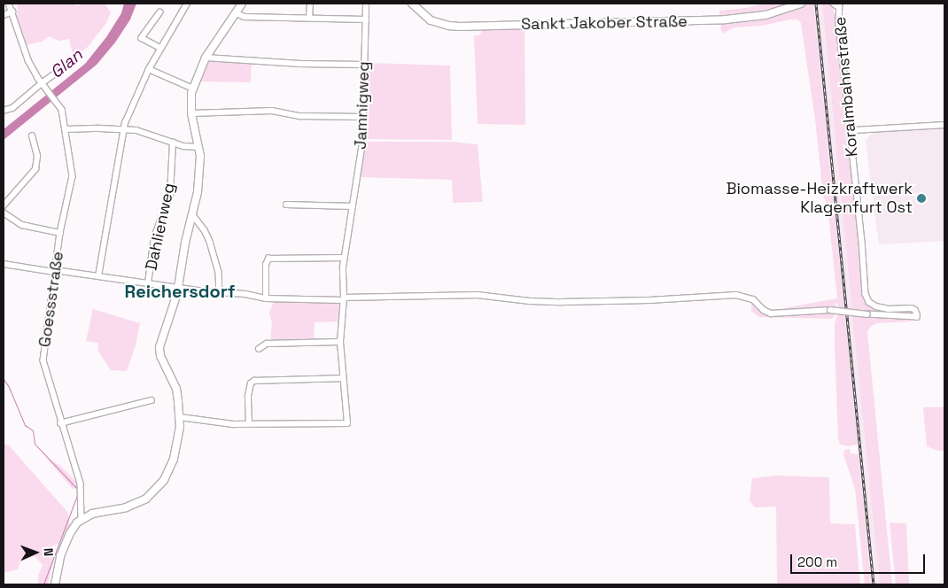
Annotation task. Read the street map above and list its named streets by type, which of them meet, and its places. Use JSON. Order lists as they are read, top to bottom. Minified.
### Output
{"streets":{"main road":["Sankt Jakober Straße"],"street":["Koralmbahnstraße","Jamnigweg","Dahlienweg","Goessstraße"]},"crossings":[["Koralmbahnstraße","Jamnigweg"]],"districts":["Reichersdorf"],"water":["Glan"],"places":["Biomasse-Heizkraftwerk Klagenfurt Ost"],"scale_bar":"200 m","north":"right"}
